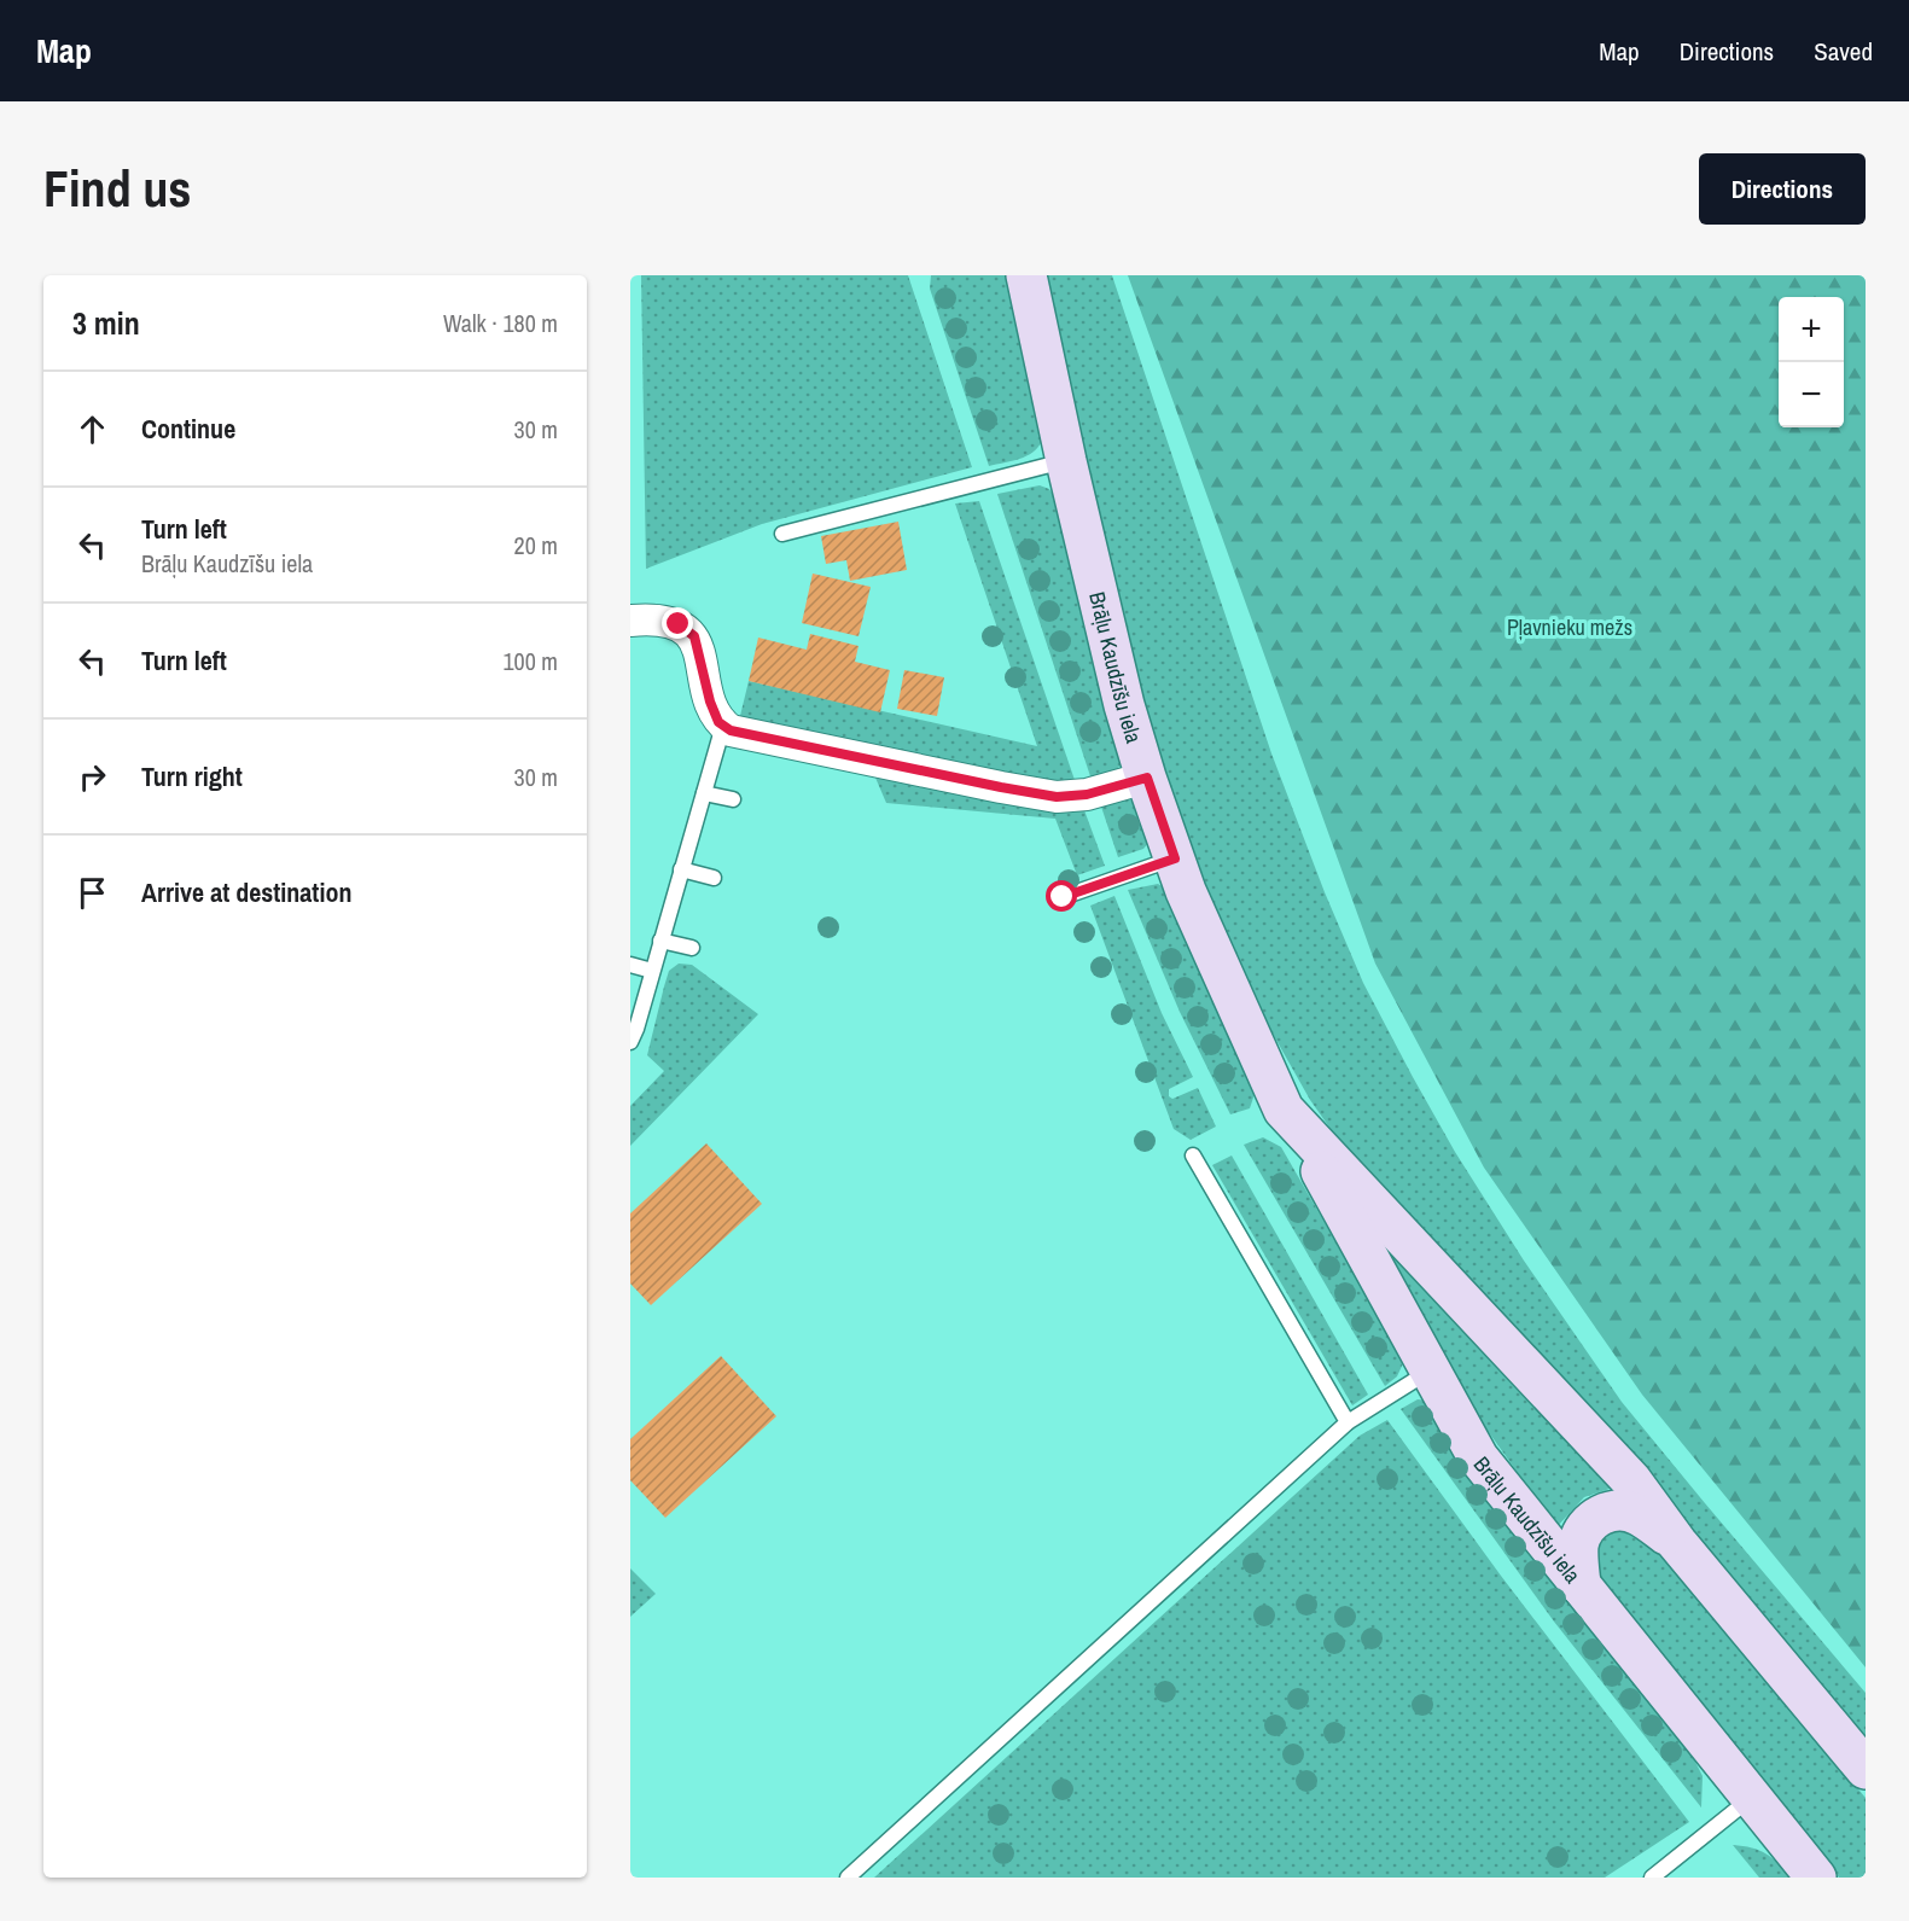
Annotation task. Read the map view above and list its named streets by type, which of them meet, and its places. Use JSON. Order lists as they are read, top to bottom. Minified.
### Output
{"streets":{"street":["Brāļu Kaudzīšu iela"]},"parks":["Pļavnieku mežs"],"page":{"header":"Map","nav":["Map","Directions","Saved"],"buttons":"Directions","title":"Find us","heading":["3 min","Walk · 180 m"],"map_buttons":["+","−"],"list":[["Continue","30 m"],["Turn left","Brāļu Kaudzīšu iela","20 m"],["Turn left","100 m"],["Turn right","30 m"],"Arrive at destination"]}}
